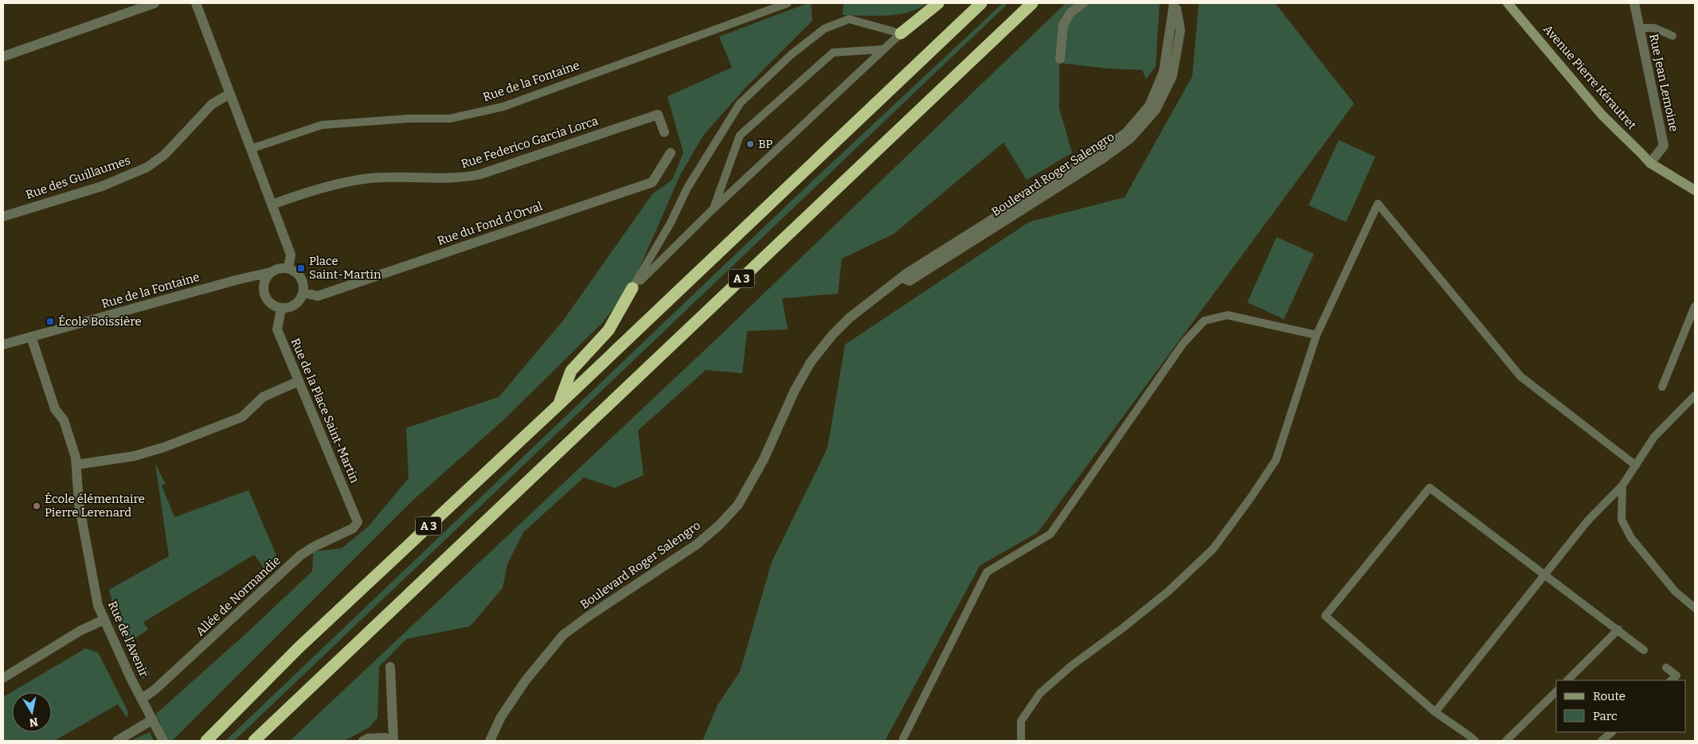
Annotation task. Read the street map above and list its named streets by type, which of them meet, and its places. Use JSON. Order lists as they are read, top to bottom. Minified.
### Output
{"streets":{"highway":["A 3"],"main road":["Avenue Pierre Kérautret"],"street":["Rue de la Fontaine","Rue Jean Lemoine","Rue Federico Garcia Lorca","Boulevard Roger Salengro","Rue des Guillaumes","Rue du Fond d'Orval","Rue de la Place Saint-Martin","Allée de Normandie","Rue de l'Avenir"]},"crossings":[["Avenue Pierre Kérautret","Rue Jean Lemoine"],["Rue de la Fontaine","Rue du Fond d'Orval"],["Rue de la Fontaine","Rue de la Place Saint-Martin"],["Rue de la Fontaine","Rue de l'Avenir"],["Rue du Fond d'Orval","Rue de la Place Saint-Martin"],["Rue de la Place Saint-Martin","Allée de Normandie"],["Allée de Normandie","Rue de l'Avenir"]],"places":{"other":["BP","École élémentaire Pierre Lerenard"],"transit":["Place Saint-Martin","École Boissière"]},"legend":["Route","Parc"],"north":"bottom"}
